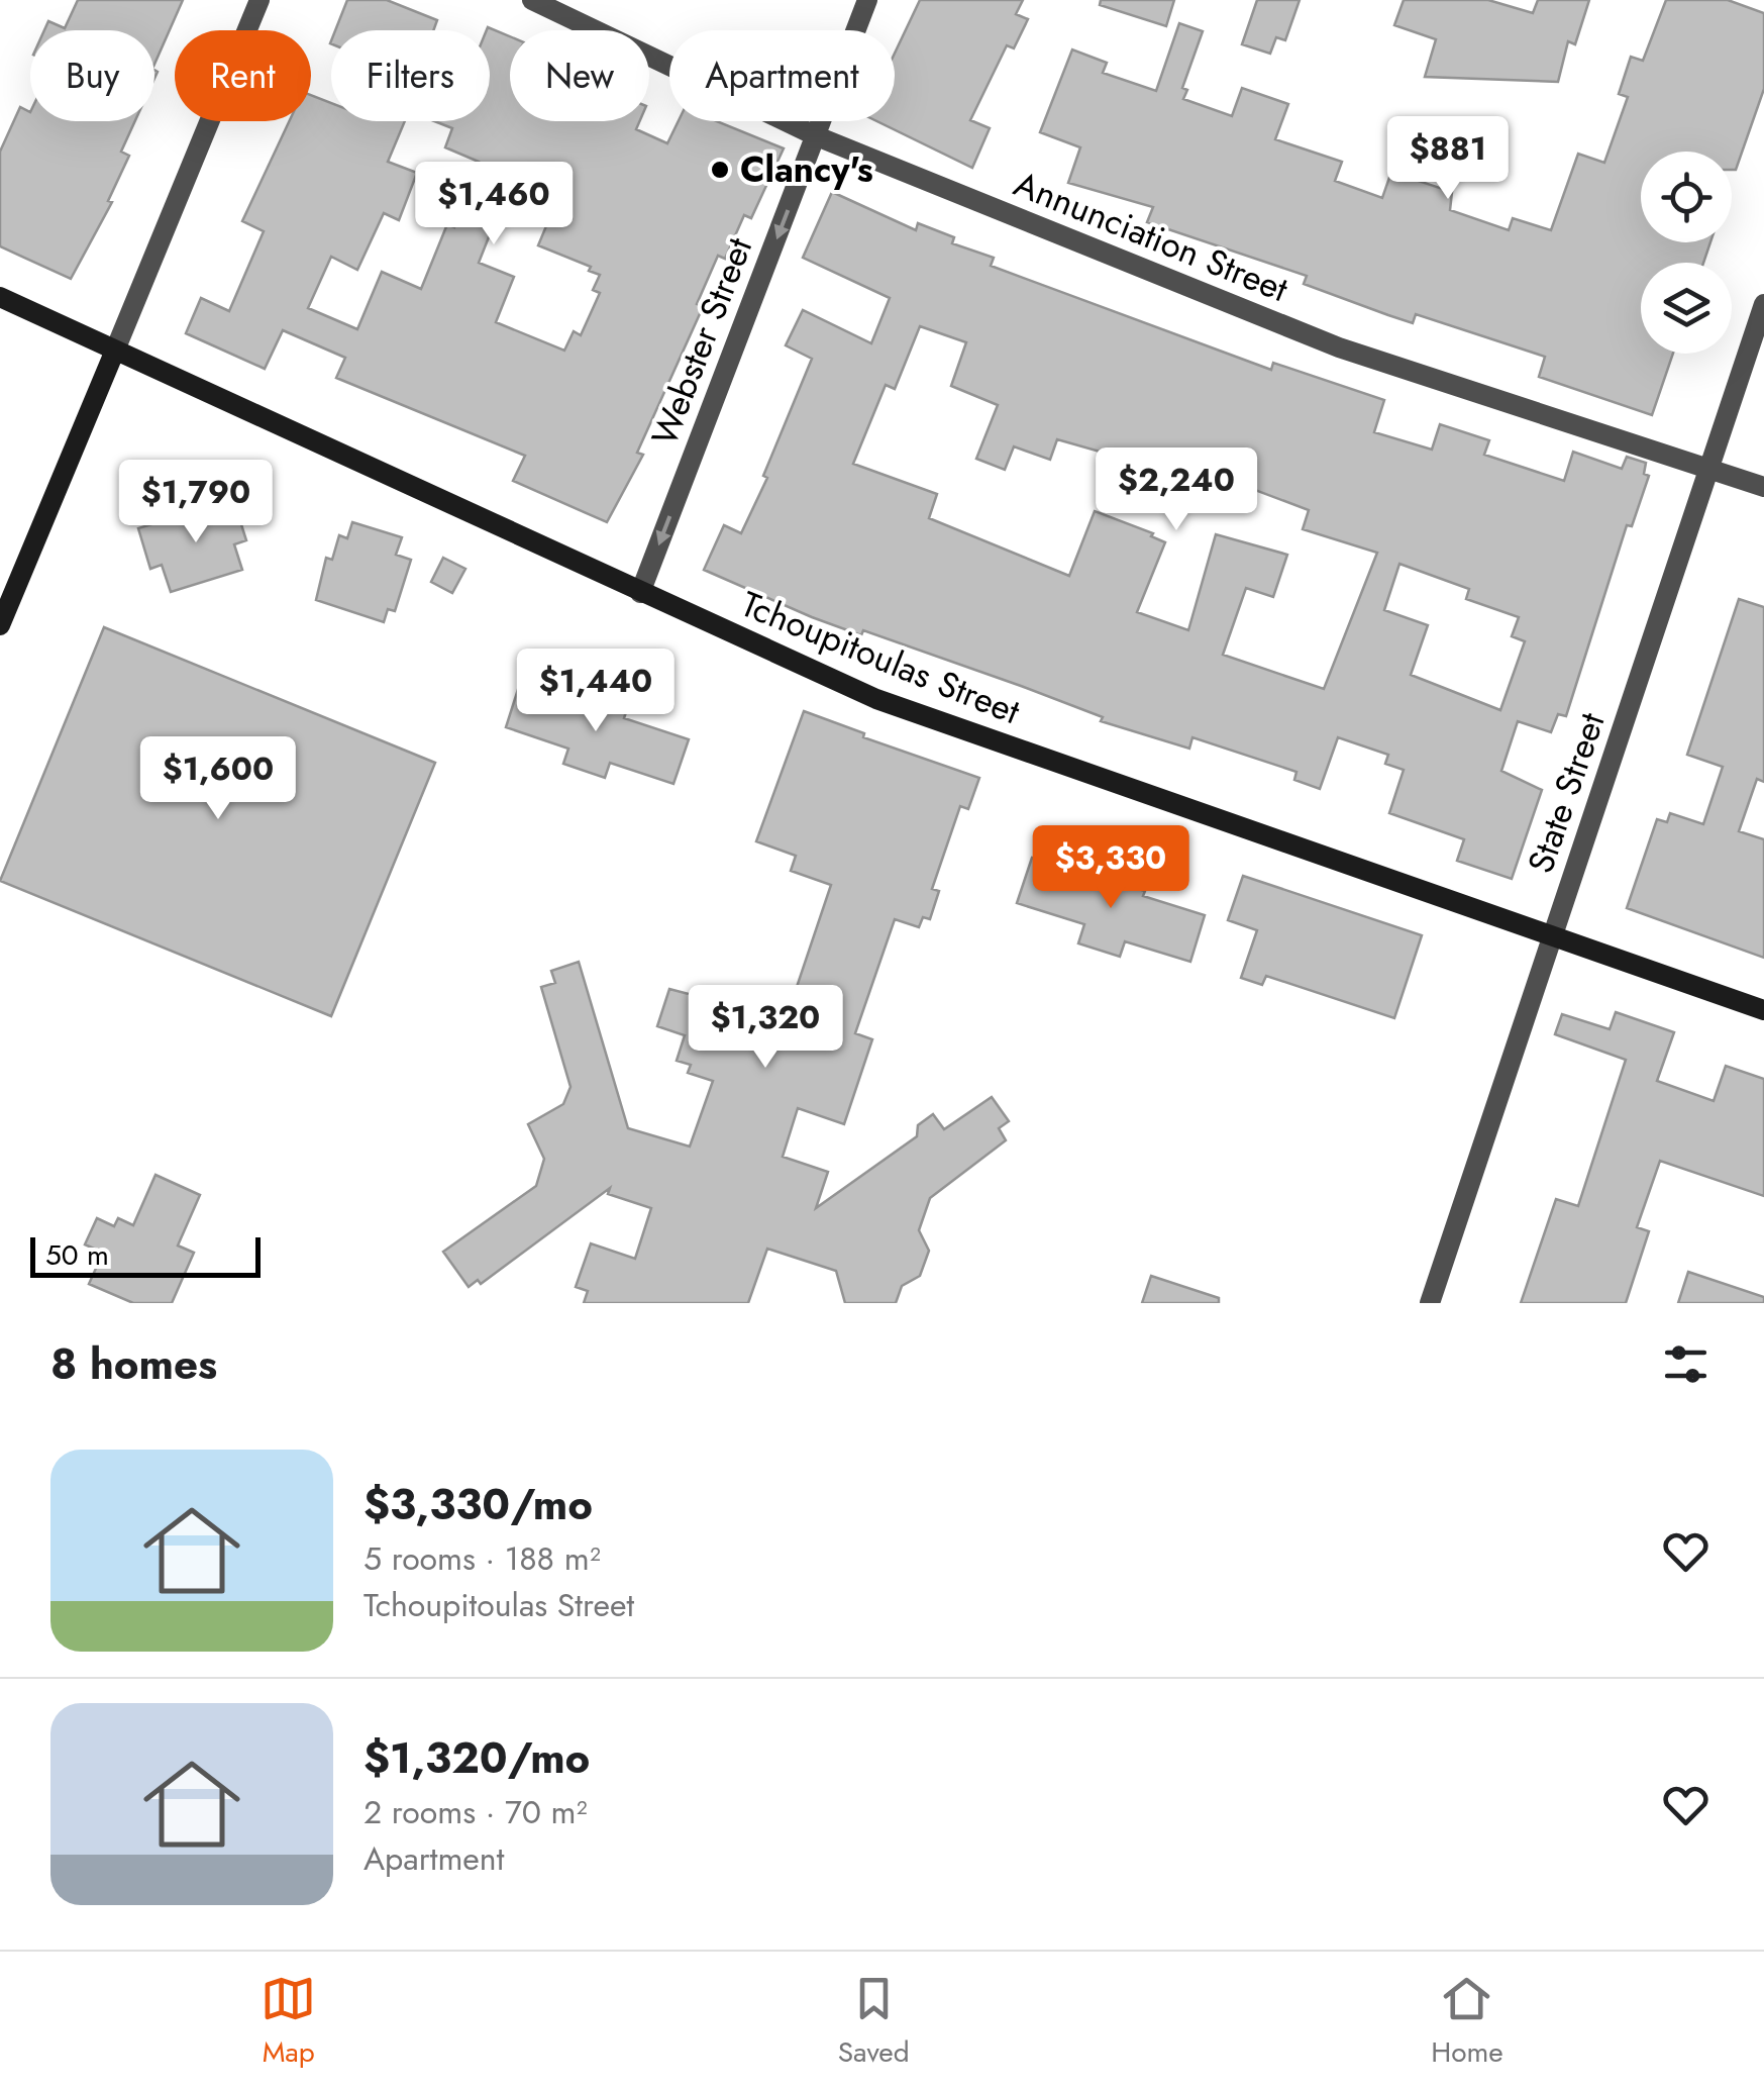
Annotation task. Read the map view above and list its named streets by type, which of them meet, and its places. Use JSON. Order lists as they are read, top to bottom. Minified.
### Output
{"streets":{"street":["Annunciation Street","Webster Street","Tchoupitoulas Street","State Street"]},"crossings":[["Annunciation Street","Webster Street"],["Annunciation Street","State Street"],["Webster Street","Tchoupitoulas Street"],["Tchoupitoulas Street","State Street"]],"one_way":["Webster Street"],"places":["Clancy's"],"scale_bar":"50 m","page":{"chip":["Buy","Rent","Filters","New","Apartment"],"price":["$881","$1,460","$2,240","$1,790","$1,440","$1,600","$3,330","$1,320"],"scale":"50 m","heading":"8 homes","list":[{"name":"$3,330/mo","note":"5 rooms · 188 m² · Tchoupitoulas Street"},{"name":"$1,320/mo","note":"2 rooms · 70 m² · Apartment"}],"tabs":["Map","Saved","Home"]}}
